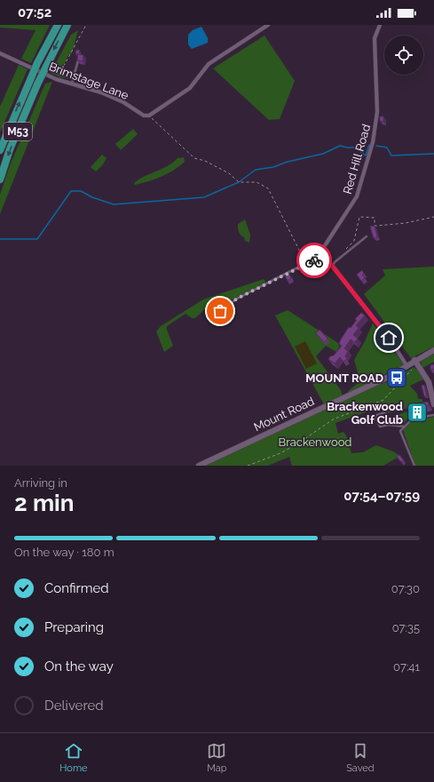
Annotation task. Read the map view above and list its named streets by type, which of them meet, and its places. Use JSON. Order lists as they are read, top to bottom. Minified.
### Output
{"streets":{"highway":["M53"],"main road":["Mount Road"],"street":["Brimstage Lane","Red Hill Road"]},"crossings":[["Red Hill Road","Mount Road"]],"parks":["Brackenwood"],"places":{"bus stop":["MOUNT ROAD"],"building":["Brackenwood Golf Club"]},"page":{"status":"07:52","heading":["2 min","Arriving in","07:54–07:59"],"bar":"On the way · 180 m","list":[["Confirmed","07:30"],["Preparing","07:35"],["On the way","07:41"],"Delivered"],"tabs":["Home","Map","Saved"]}}
